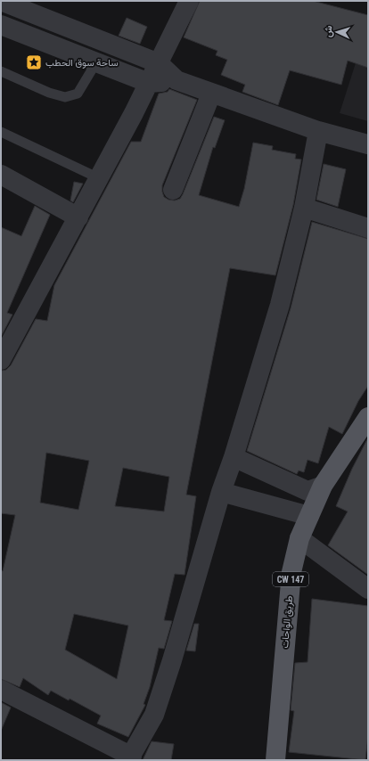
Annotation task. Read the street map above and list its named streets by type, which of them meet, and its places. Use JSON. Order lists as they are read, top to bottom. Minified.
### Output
{"streets":{"main road":["CW 147","طريق الواحات"]},"places":{"place":["ساحة سوق الحطب"]},"north":"left"}
